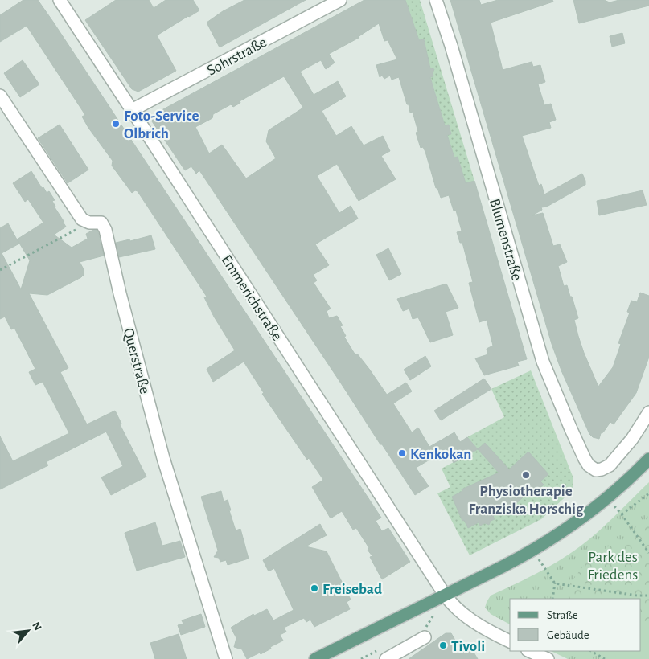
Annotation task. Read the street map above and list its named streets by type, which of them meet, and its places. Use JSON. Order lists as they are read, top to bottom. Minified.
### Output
{"streets":{"street":["Sohrstraße","Blumenstraße","Emmerichstraße","Querstraße"]},"crossings":[["Sohrstraße","Emmerichstraße"]],"parks":["Park des Friedens"],"places":["Foto-Service Olbrich","Kenkokan","Physiotherapie Franziska Horschig","Freisebad","Tivoli"],"legend":["Straße","Gebäude"],"north":"top right"}
